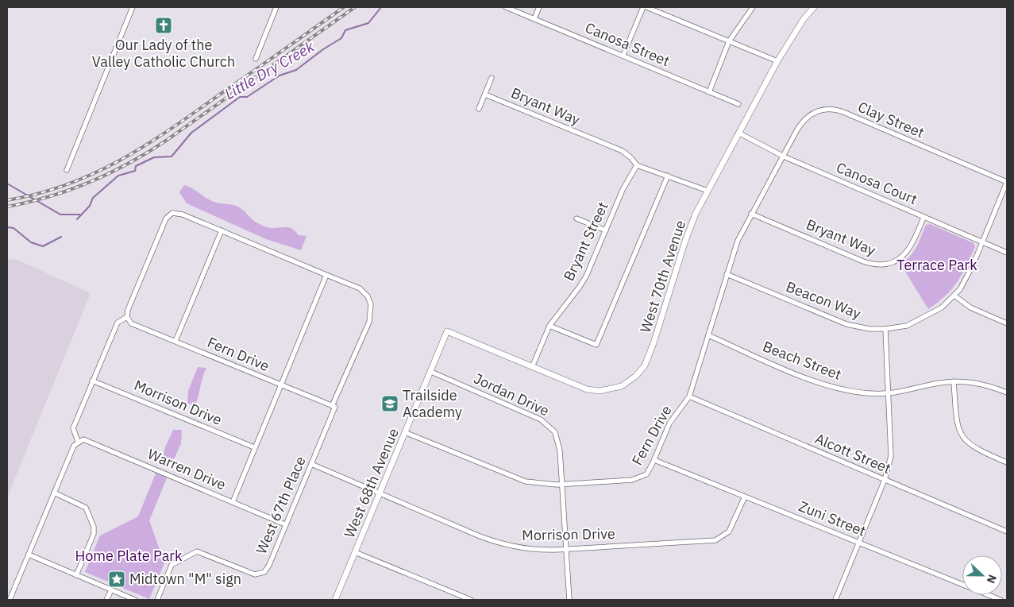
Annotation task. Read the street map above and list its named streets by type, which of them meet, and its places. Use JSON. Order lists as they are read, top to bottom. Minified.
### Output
{"streets":{"street":["Canosa Street","Bryant Way","Clay Street","Canosa Court","Bryant Street","West 70th Avenue","Beacon Way","Fern Drive","Beach Street","Jordan Drive","Morrison Drive","Alcott Street","Warren Drive","West 68th Avenue","West 67th Place","Zuni Street"]},"crossings":[["Bryant Way","Canosa Court"],["Bryant Way","Bryant Street"],["Bryant Way","Fern Drive"],["Clay Street","Canosa Court"],["Clay Street","Beacon Way"],["Clay Street","Fern Drive"],["Canosa Court","West 70th Avenue"],["Canosa Court","Beacon Way"],["Canosa Court","Fern Drive"],["Bryant Street","West 70th Avenue"],["West 70th Avenue","West 68th Avenue"],["Beacon Way","Fern Drive"],["Fern Drive","Beach Street"],["Fern Drive","Jordan Drive"],["Fern Drive","Alcott Street"],["Fern Drive","West 68th Avenue"],["Fern Drive","West 67th Place"],["Fern Drive","Zuni Street"],["Jordan Drive","Morrison Drive"],["Jordan Drive","West 68th Avenue"],["Morrison Drive","West 68th Avenue"],["Morrison Drive","West 67th Place"],["Morrison Drive","Zuni Street"],["Warren Drive","West 67th Place"]],"water":["Little Dry Creek"],"parks":["Terrace Park","Home Plate Park"],"places":{"church":["Our Lady of the Valley Catholic Church"],"school or university":["Trailside Academy"],"place":["Midtown \"M\" sign"]},"north":"right"}
